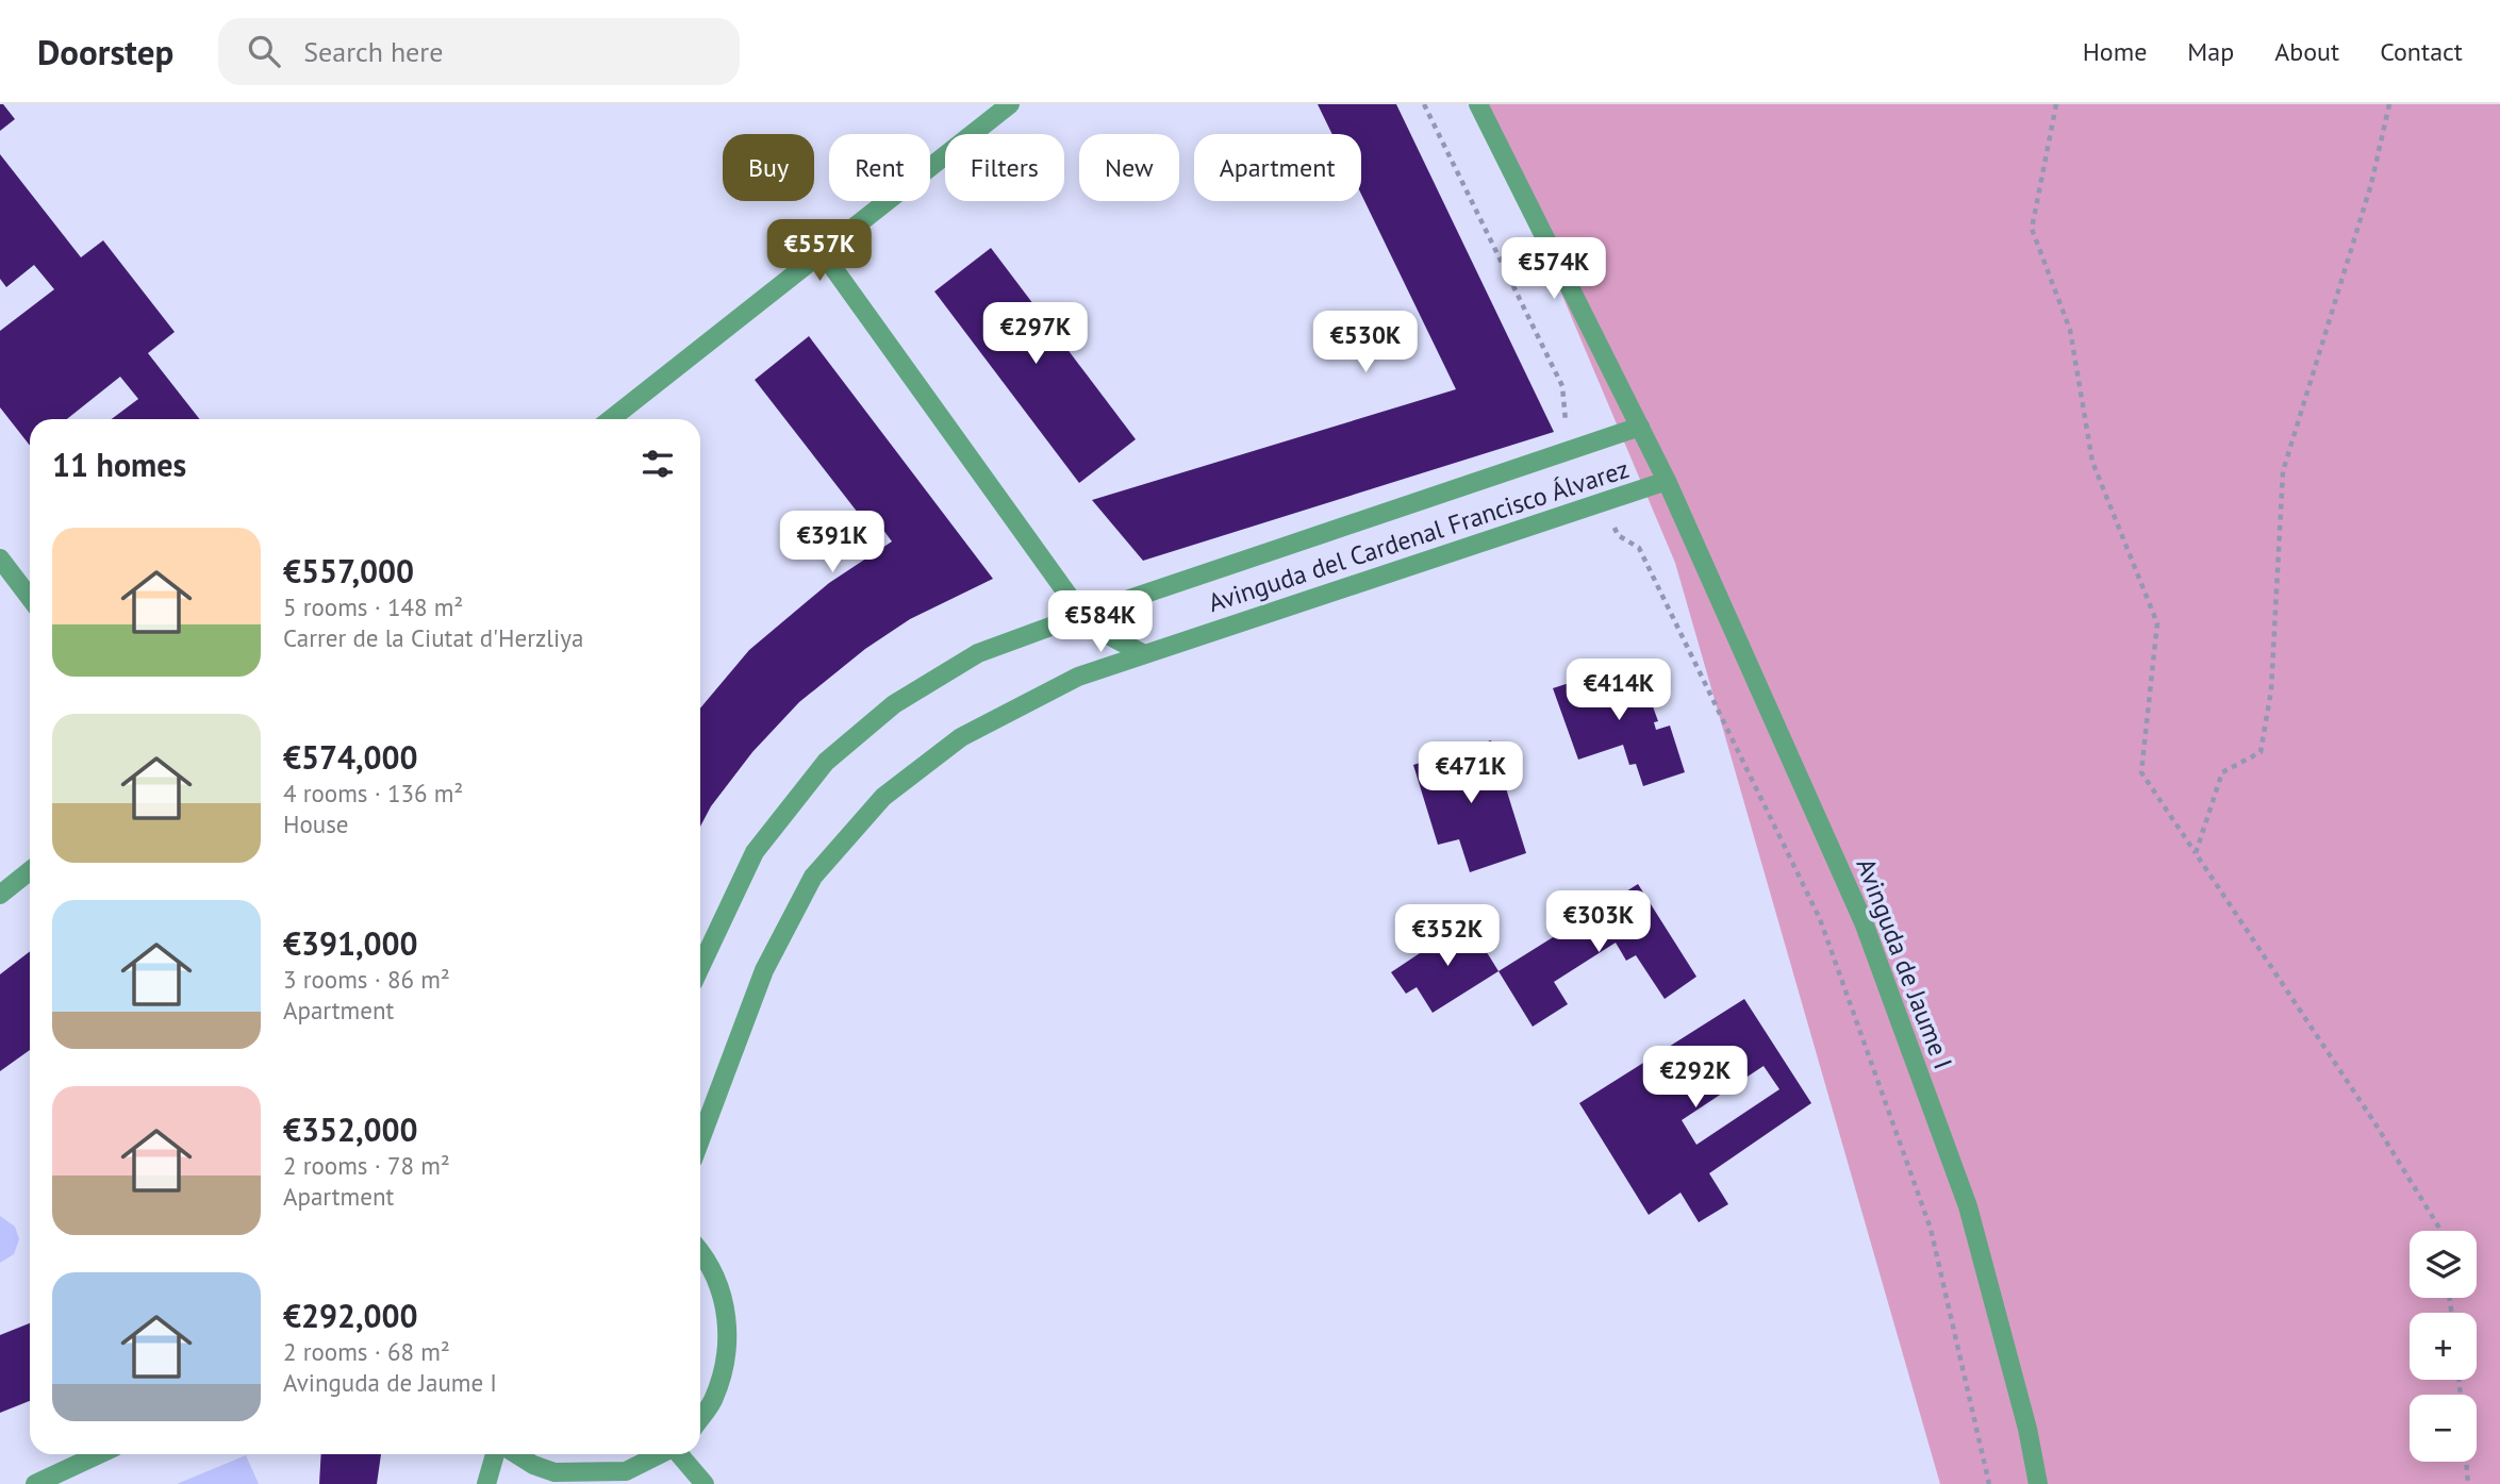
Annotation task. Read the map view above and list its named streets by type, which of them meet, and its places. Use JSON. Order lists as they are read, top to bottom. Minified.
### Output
{"streets":{"street":["Avinguda del Cardenal Francisco Álvarez","Avinguda de Jaume I"]},"crossings":[["Avinguda del Cardenal Francisco Álvarez","Avinguda de Jaume I"]],"page":{"header":"Doorstep","search":"Search here","nav":["Home","Map","About","Contact"],"chip":["Buy","Rent","Filters","New","Apartment"],"price":["€557K","€574K","€297K","€530K","€391K","€584K","€414K","€471K","€303K","€352K","€292K"],"heading":"11 homes","list":[{"name":"€557,000","note":"5 rooms · 148 m² · Carrer de la Ciutat d'Herzliya"},{"name":"€574,000","note":"4 rooms · 136 m² · House"},{"name":"€391,000","note":"3 rooms · 86 m² · Apartment"},{"name":"€352,000","note":"2 rooms · 78 m² · Apartment"},{"name":"€292,000","note":"2 rooms · 68 m² · Avinguda de Jaume I"}],"map_buttons":["+","−"]}}
